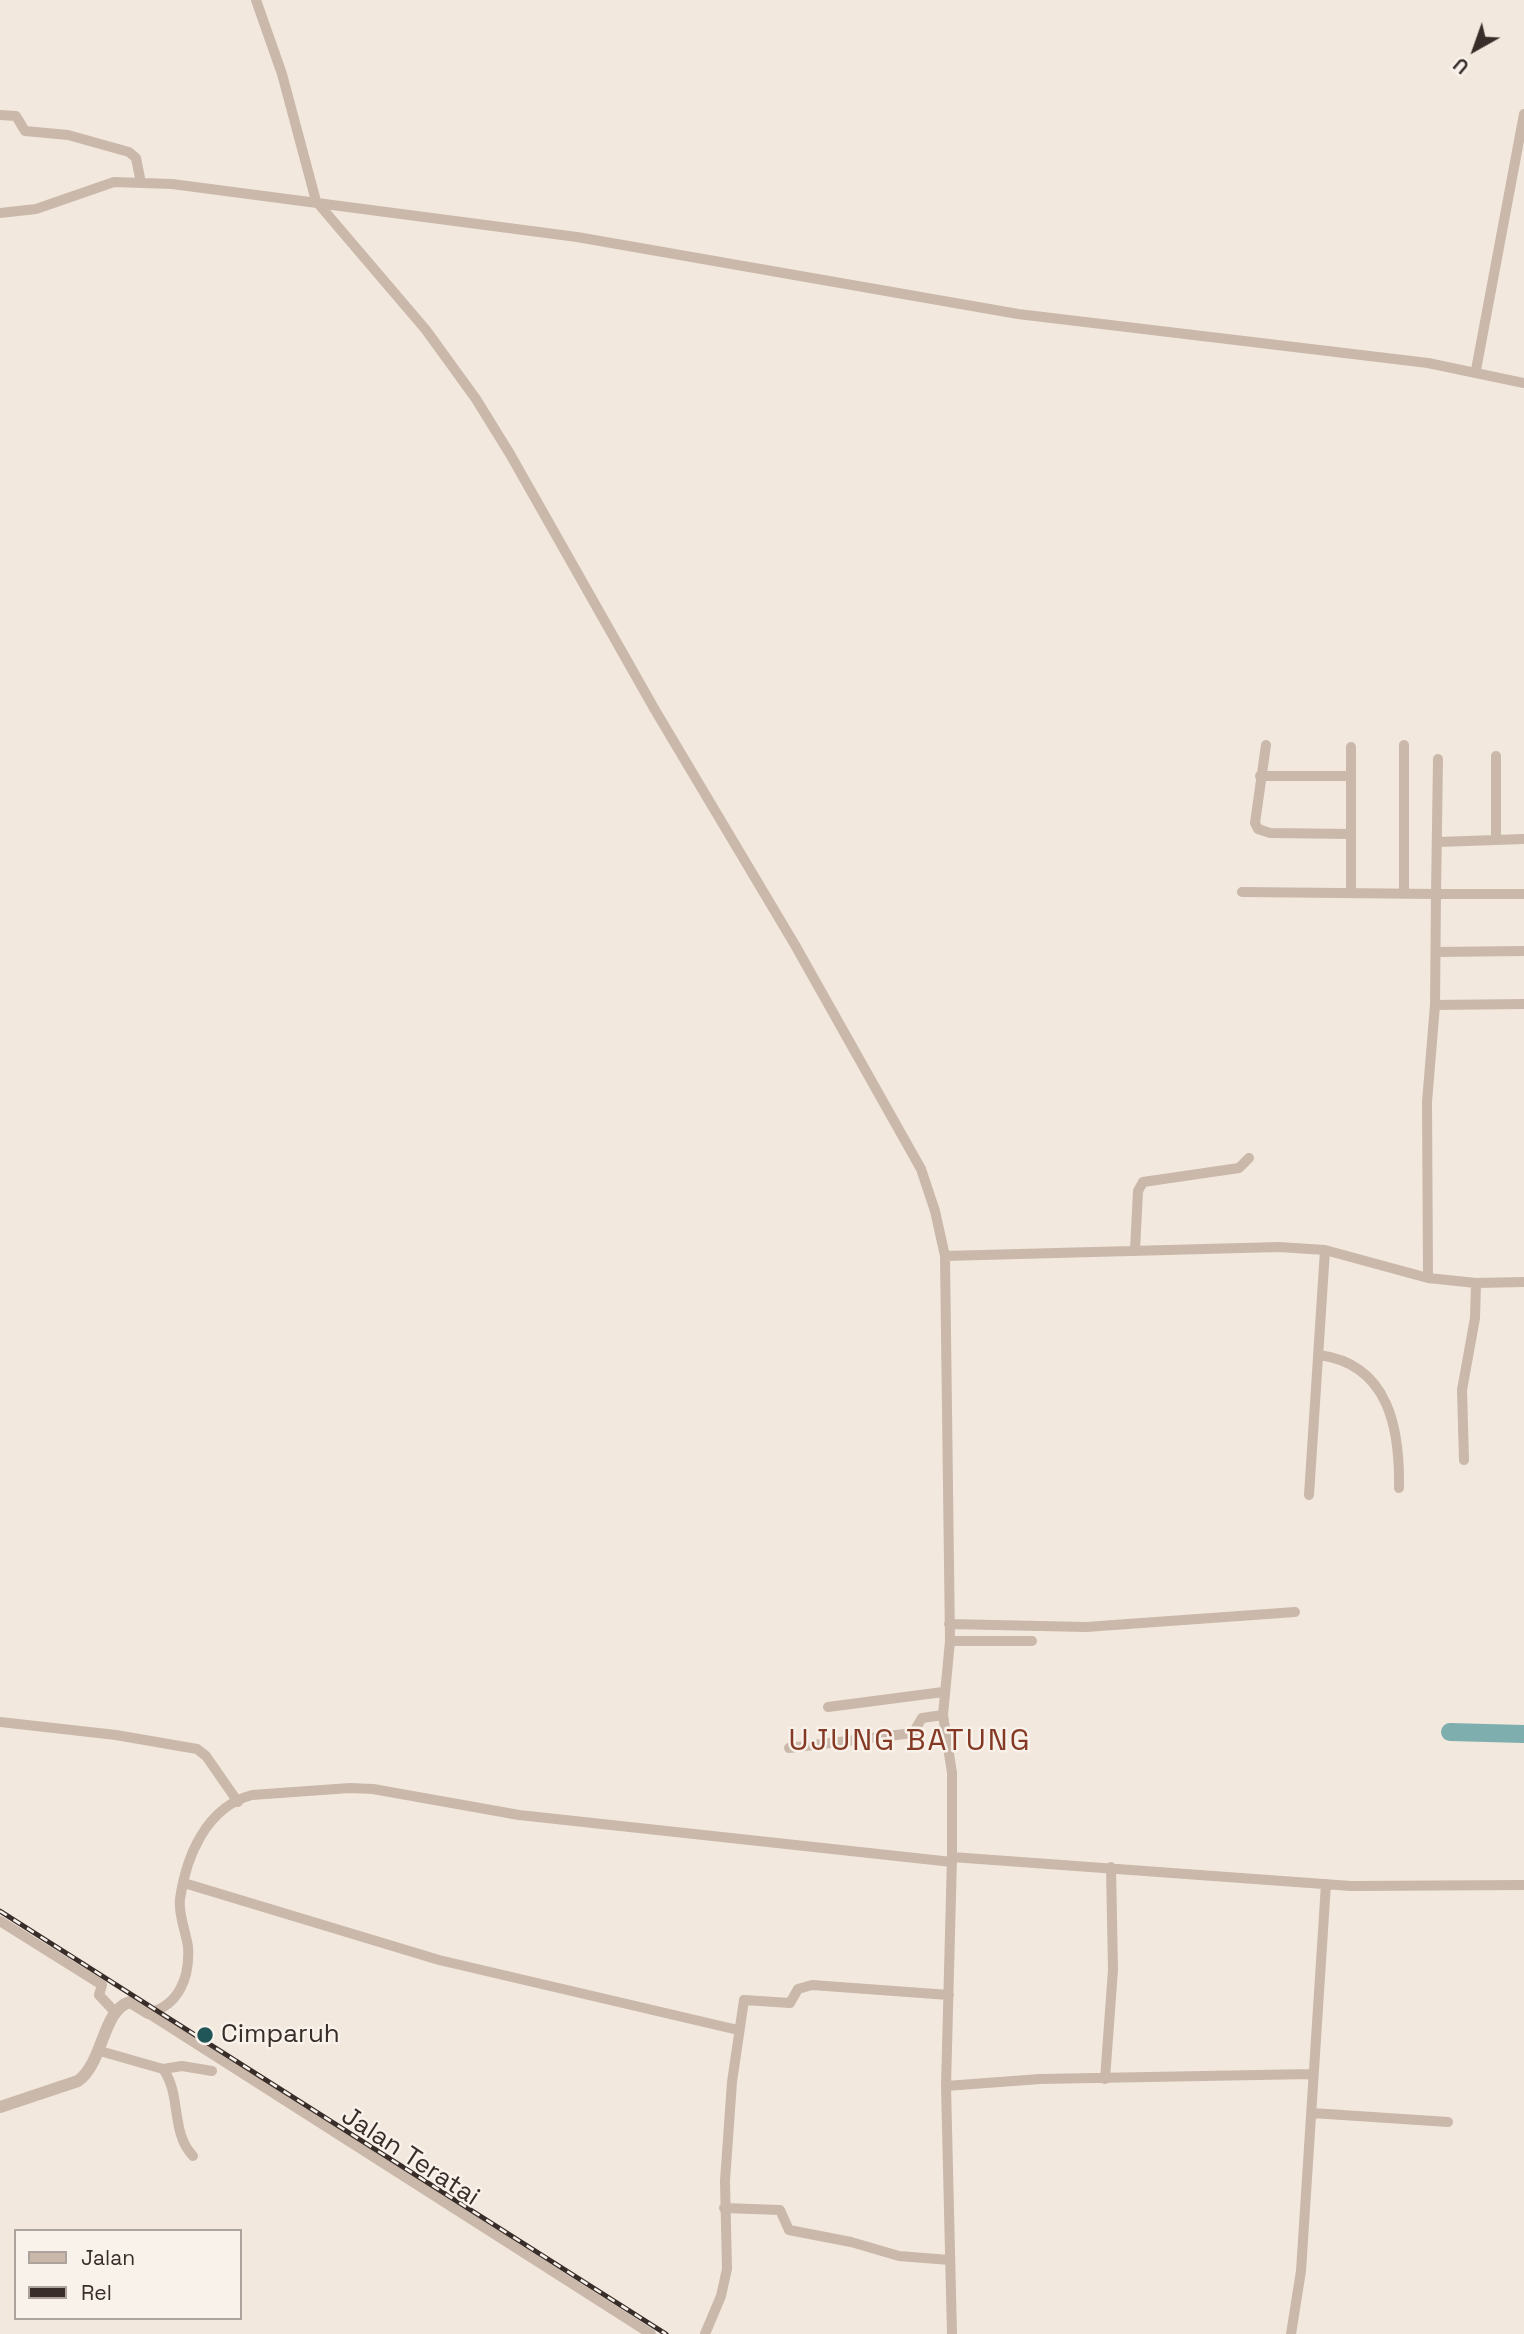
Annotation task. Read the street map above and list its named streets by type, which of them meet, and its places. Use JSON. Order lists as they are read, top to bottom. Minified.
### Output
{"streets":{"street":["Jalan Teratai"]},"districts":["UJUNG BATUNG"],"places":["Cimparuh"],"legend":["Jalan","Rel"],"north":"bottom left"}
